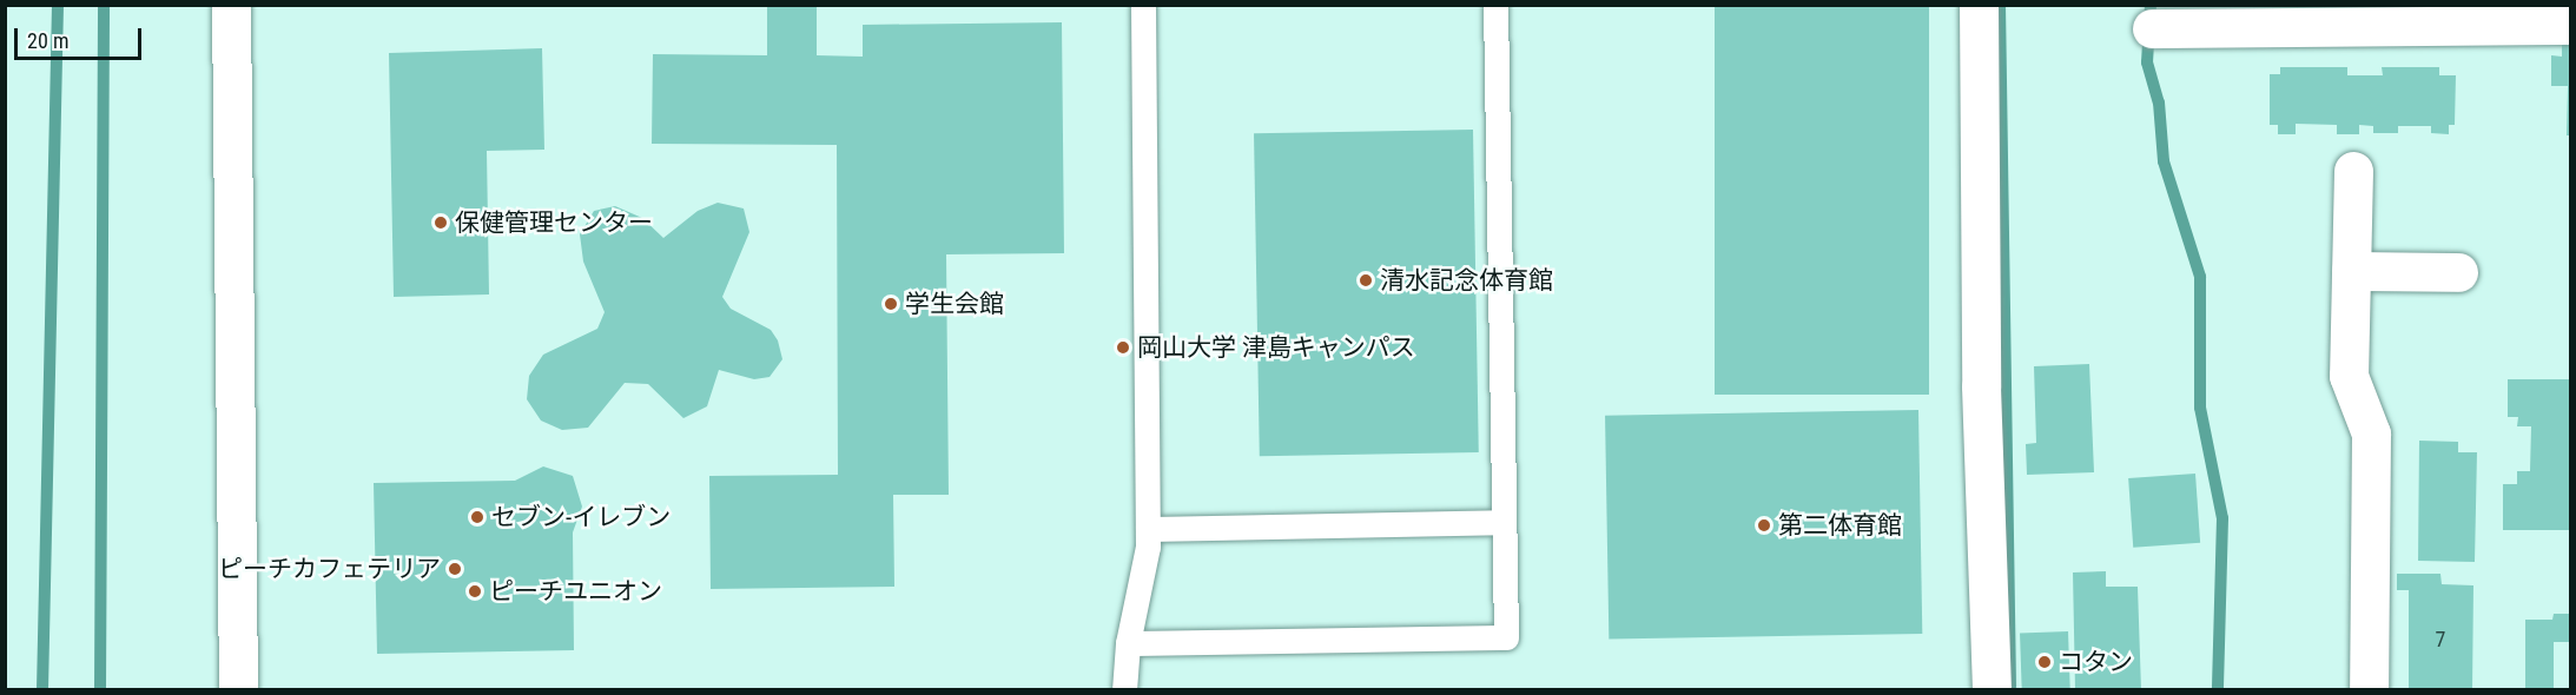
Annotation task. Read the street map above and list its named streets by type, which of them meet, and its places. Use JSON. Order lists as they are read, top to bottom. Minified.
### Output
{"places":["保健管理センター","清水記念体育館","学生会館","岡山大学 津島キャンパス","セブン-イレブン","第二体育館","ピーチカフェテリア","ピーチユニオン","コタン"],"house_numbers":["7"],"scale_bar":"20 m"}
